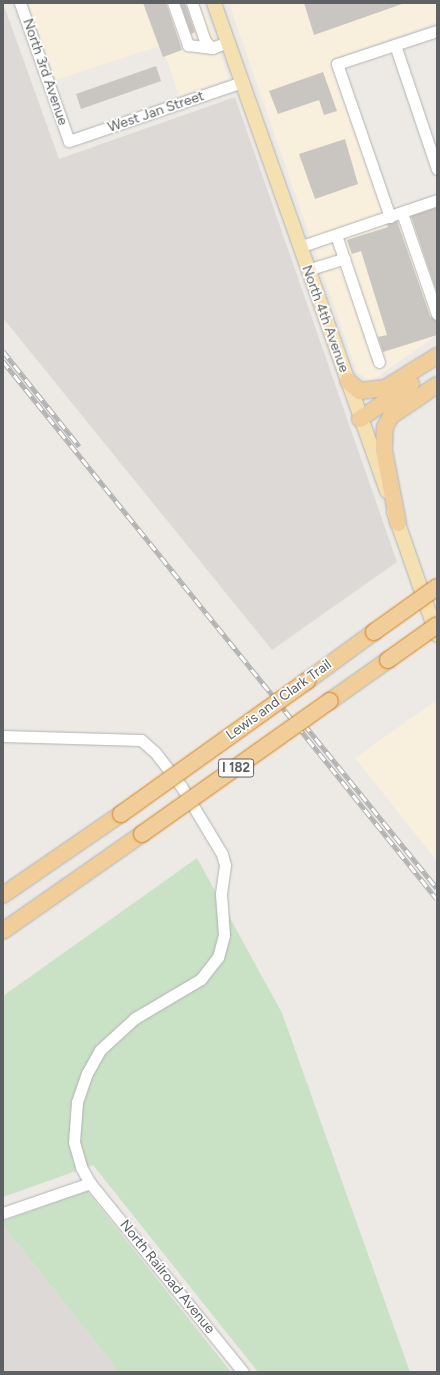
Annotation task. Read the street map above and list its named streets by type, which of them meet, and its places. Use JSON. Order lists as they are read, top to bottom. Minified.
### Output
{"streets":{"highway":["Lewis and Clark Trail","I 182"],"main road":["North 4th Avenue"],"street":["North 3rd Avenue","West Jan Street","North Railroad Avenue"]},"crossings":[["North 3rd Avenue","West Jan Street"],["West Jan Street","North 4th Avenue"]]}
